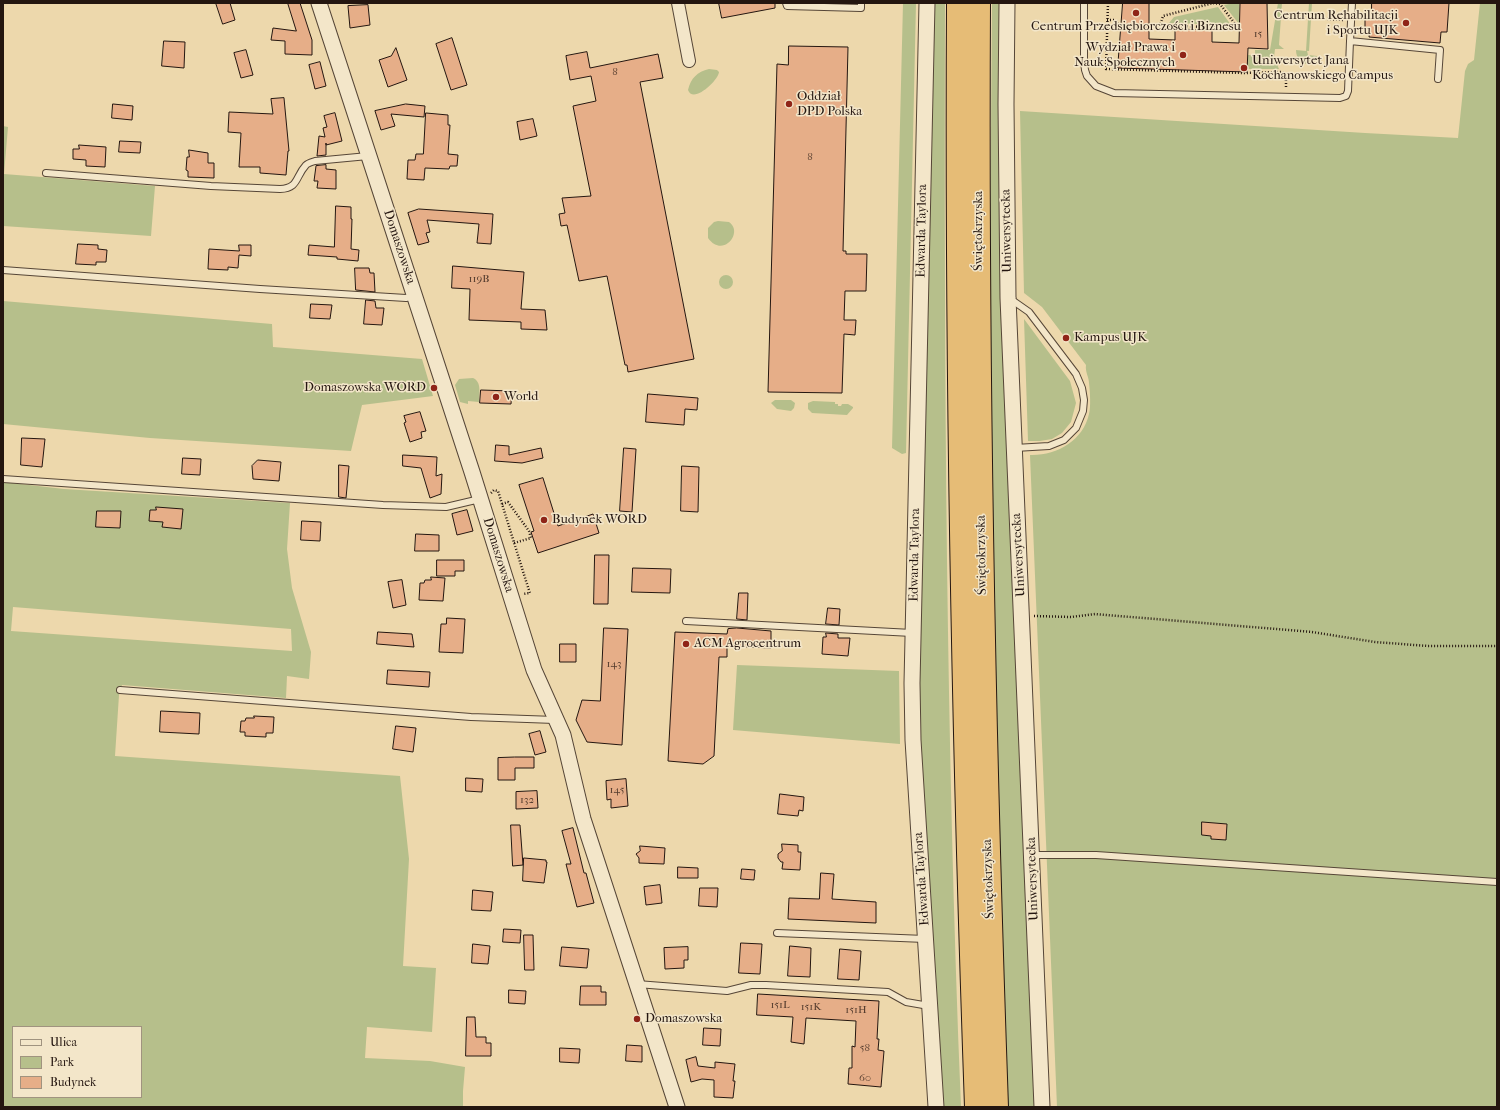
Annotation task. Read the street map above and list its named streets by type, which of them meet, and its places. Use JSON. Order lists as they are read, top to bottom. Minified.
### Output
{"streets":{"highway":["Świętokrzyska"],"street":["Edwarda Taylora","Uniwersytecka","Domaszowska"]},"places":["Centrum Przedsiębiorczości i Biznesu","Centrum Rehabilitacji i Sportu UJK","Wydział Prawa i Nauk Społecznych","Uniwersytet Jana Kochanowskiego Campus","Oddział DPD Polska","Kampus UJK","Domaszowska WORD","World","Budynek WORD","ACM Agrocentrum","Domaszowska"],"house_numbers":["15","8","8","119B","143","145","132","151L","151K","151H","58","60"],"legend":["Ulica","Park","Budynek"]}
